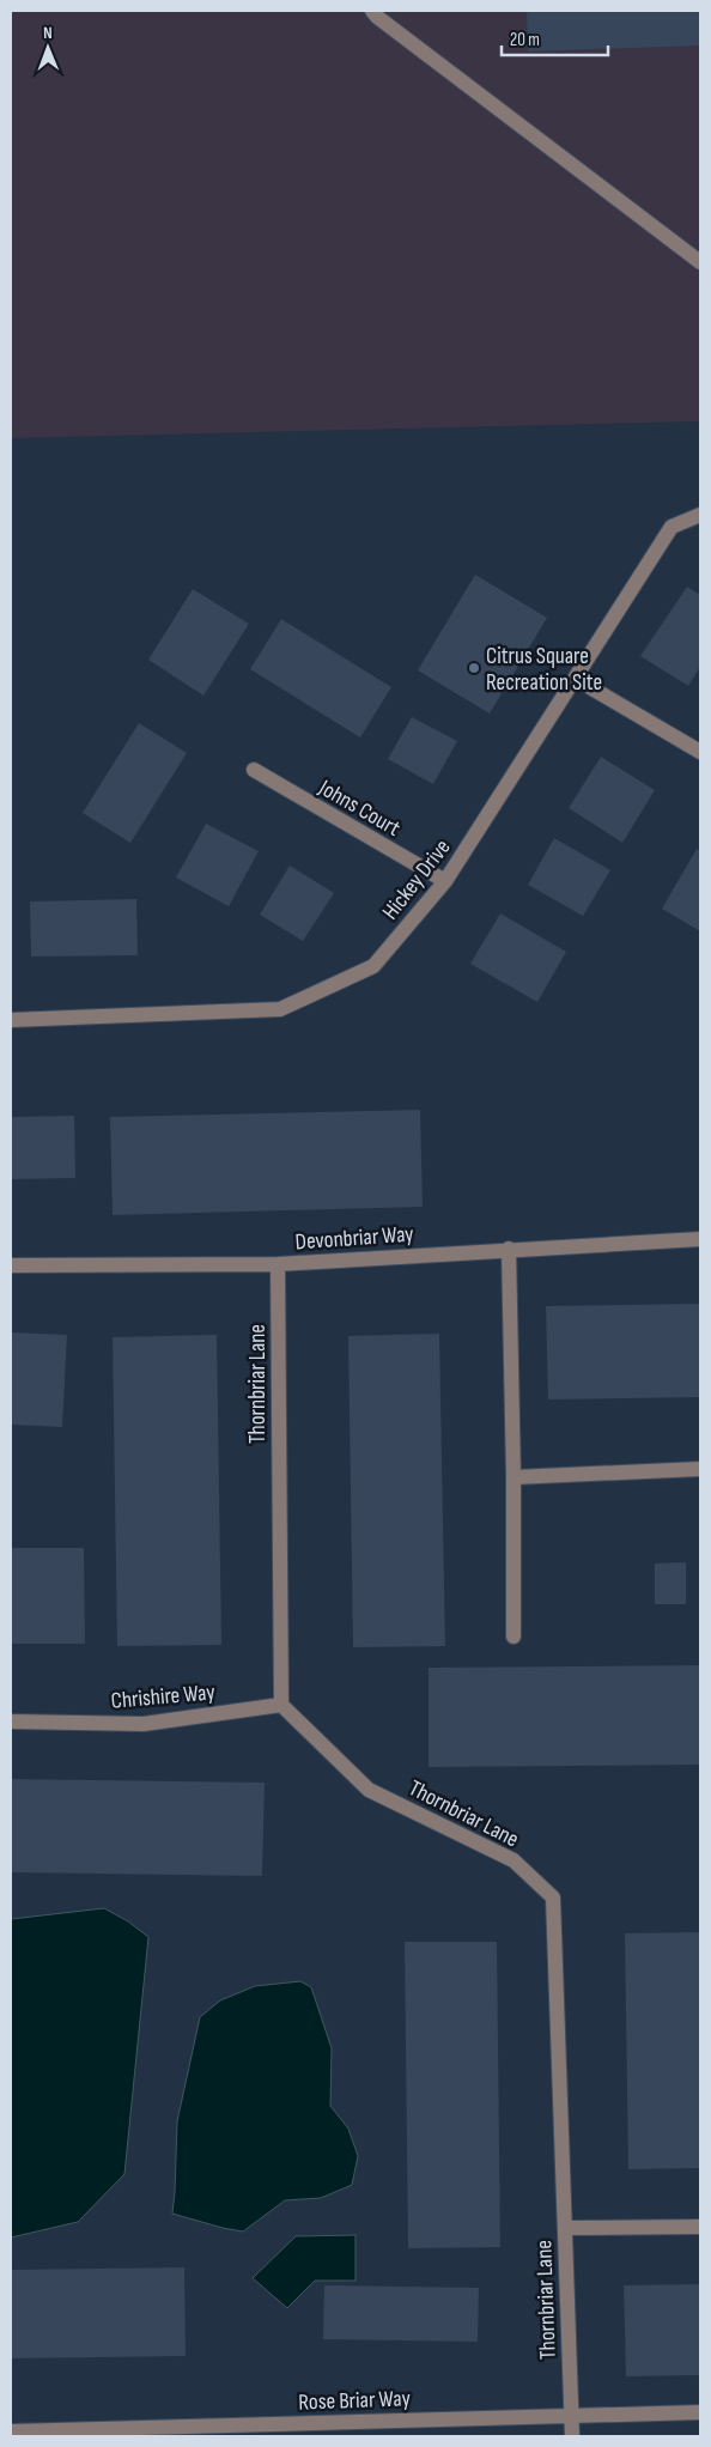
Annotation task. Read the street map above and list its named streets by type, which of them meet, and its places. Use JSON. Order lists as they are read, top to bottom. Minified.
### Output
{"streets":{"street":["Johns Court","Hickey Drive","Devonbriar Way","Thornbriar Lane","Chrishire Way","Rose Briar Way"]},"crossings":[["Johns Court","Hickey Drive"],["Devonbriar Way","Thornbriar Lane"],["Thornbriar Lane","Chrishire Way"],["Thornbriar Lane","Rose Briar Way"]],"places":["Citrus Square Recreation Site"],"scale_bar":"20 m","north":"top"}
